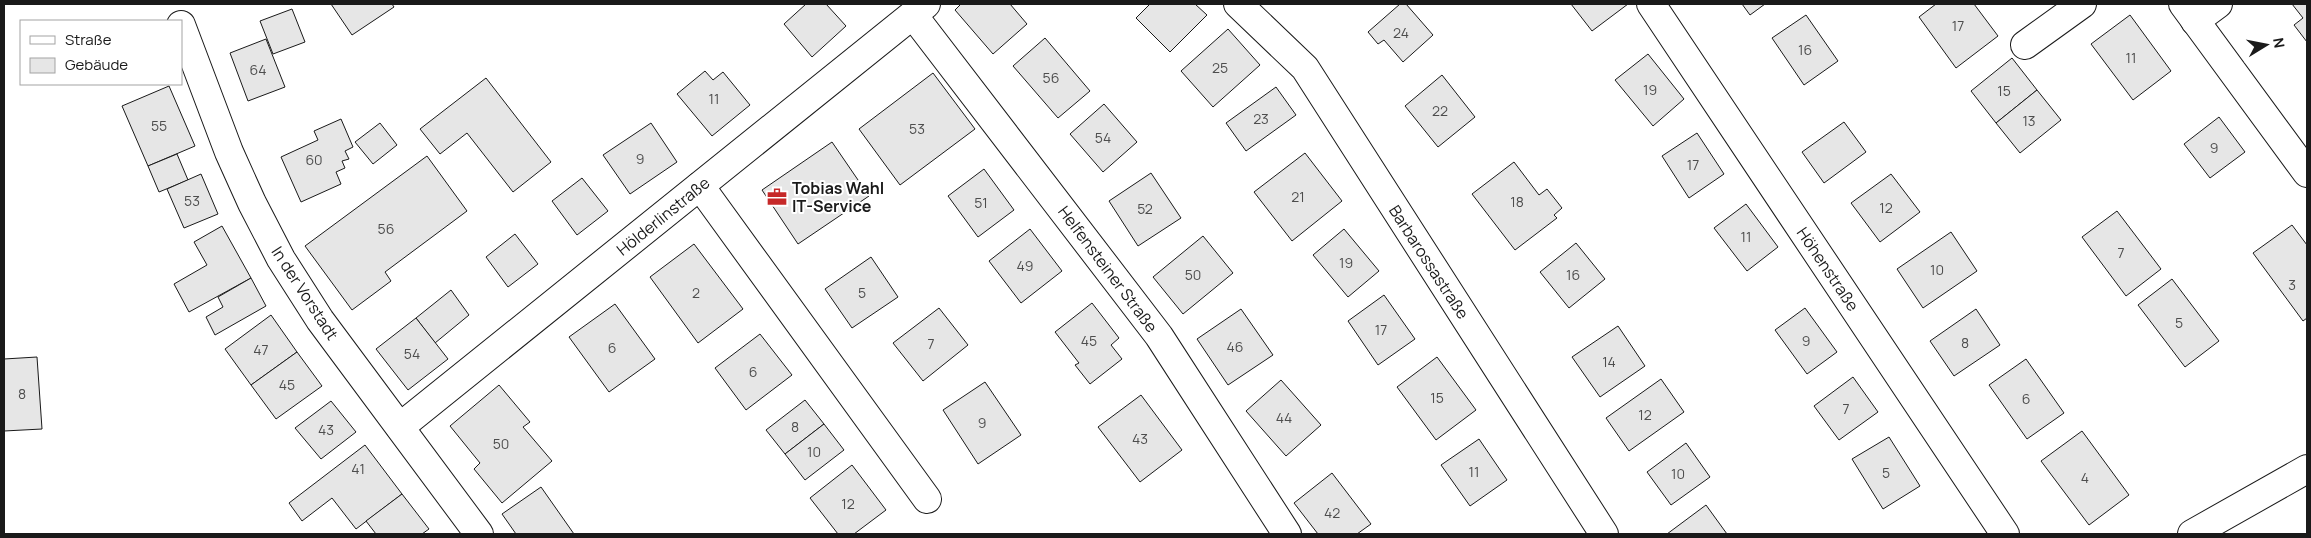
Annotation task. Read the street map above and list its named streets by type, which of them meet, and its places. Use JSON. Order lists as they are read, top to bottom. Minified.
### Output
{"streets":{"street":["Hölderlinstraße","Barbarossastraße","Helfensteiner Straße","Höhenstraße","In der Vorstadt"]},"crossings":[["Hölderlinstraße","Helfensteiner Straße"],["Hölderlinstraße","In der Vorstadt"]],"places":{"office":["Tobias Wahl IT-Service"]},"house_numbers":["17","24","16","11","25","64","56","19","15","11","22","23","13","55","53","54","9","9","60","17","21","53","18","51","12","52","56","11","7","19","49","10","50","16","3","2","5","5","17","45","9","8","7","46","6","47","54","14","6","45","8","15","6","7","12","44","9","8","43","43","50","10","41","11","5","10","4","12","42"],"legend":["Straße","Gebäude"],"north":"right"}
